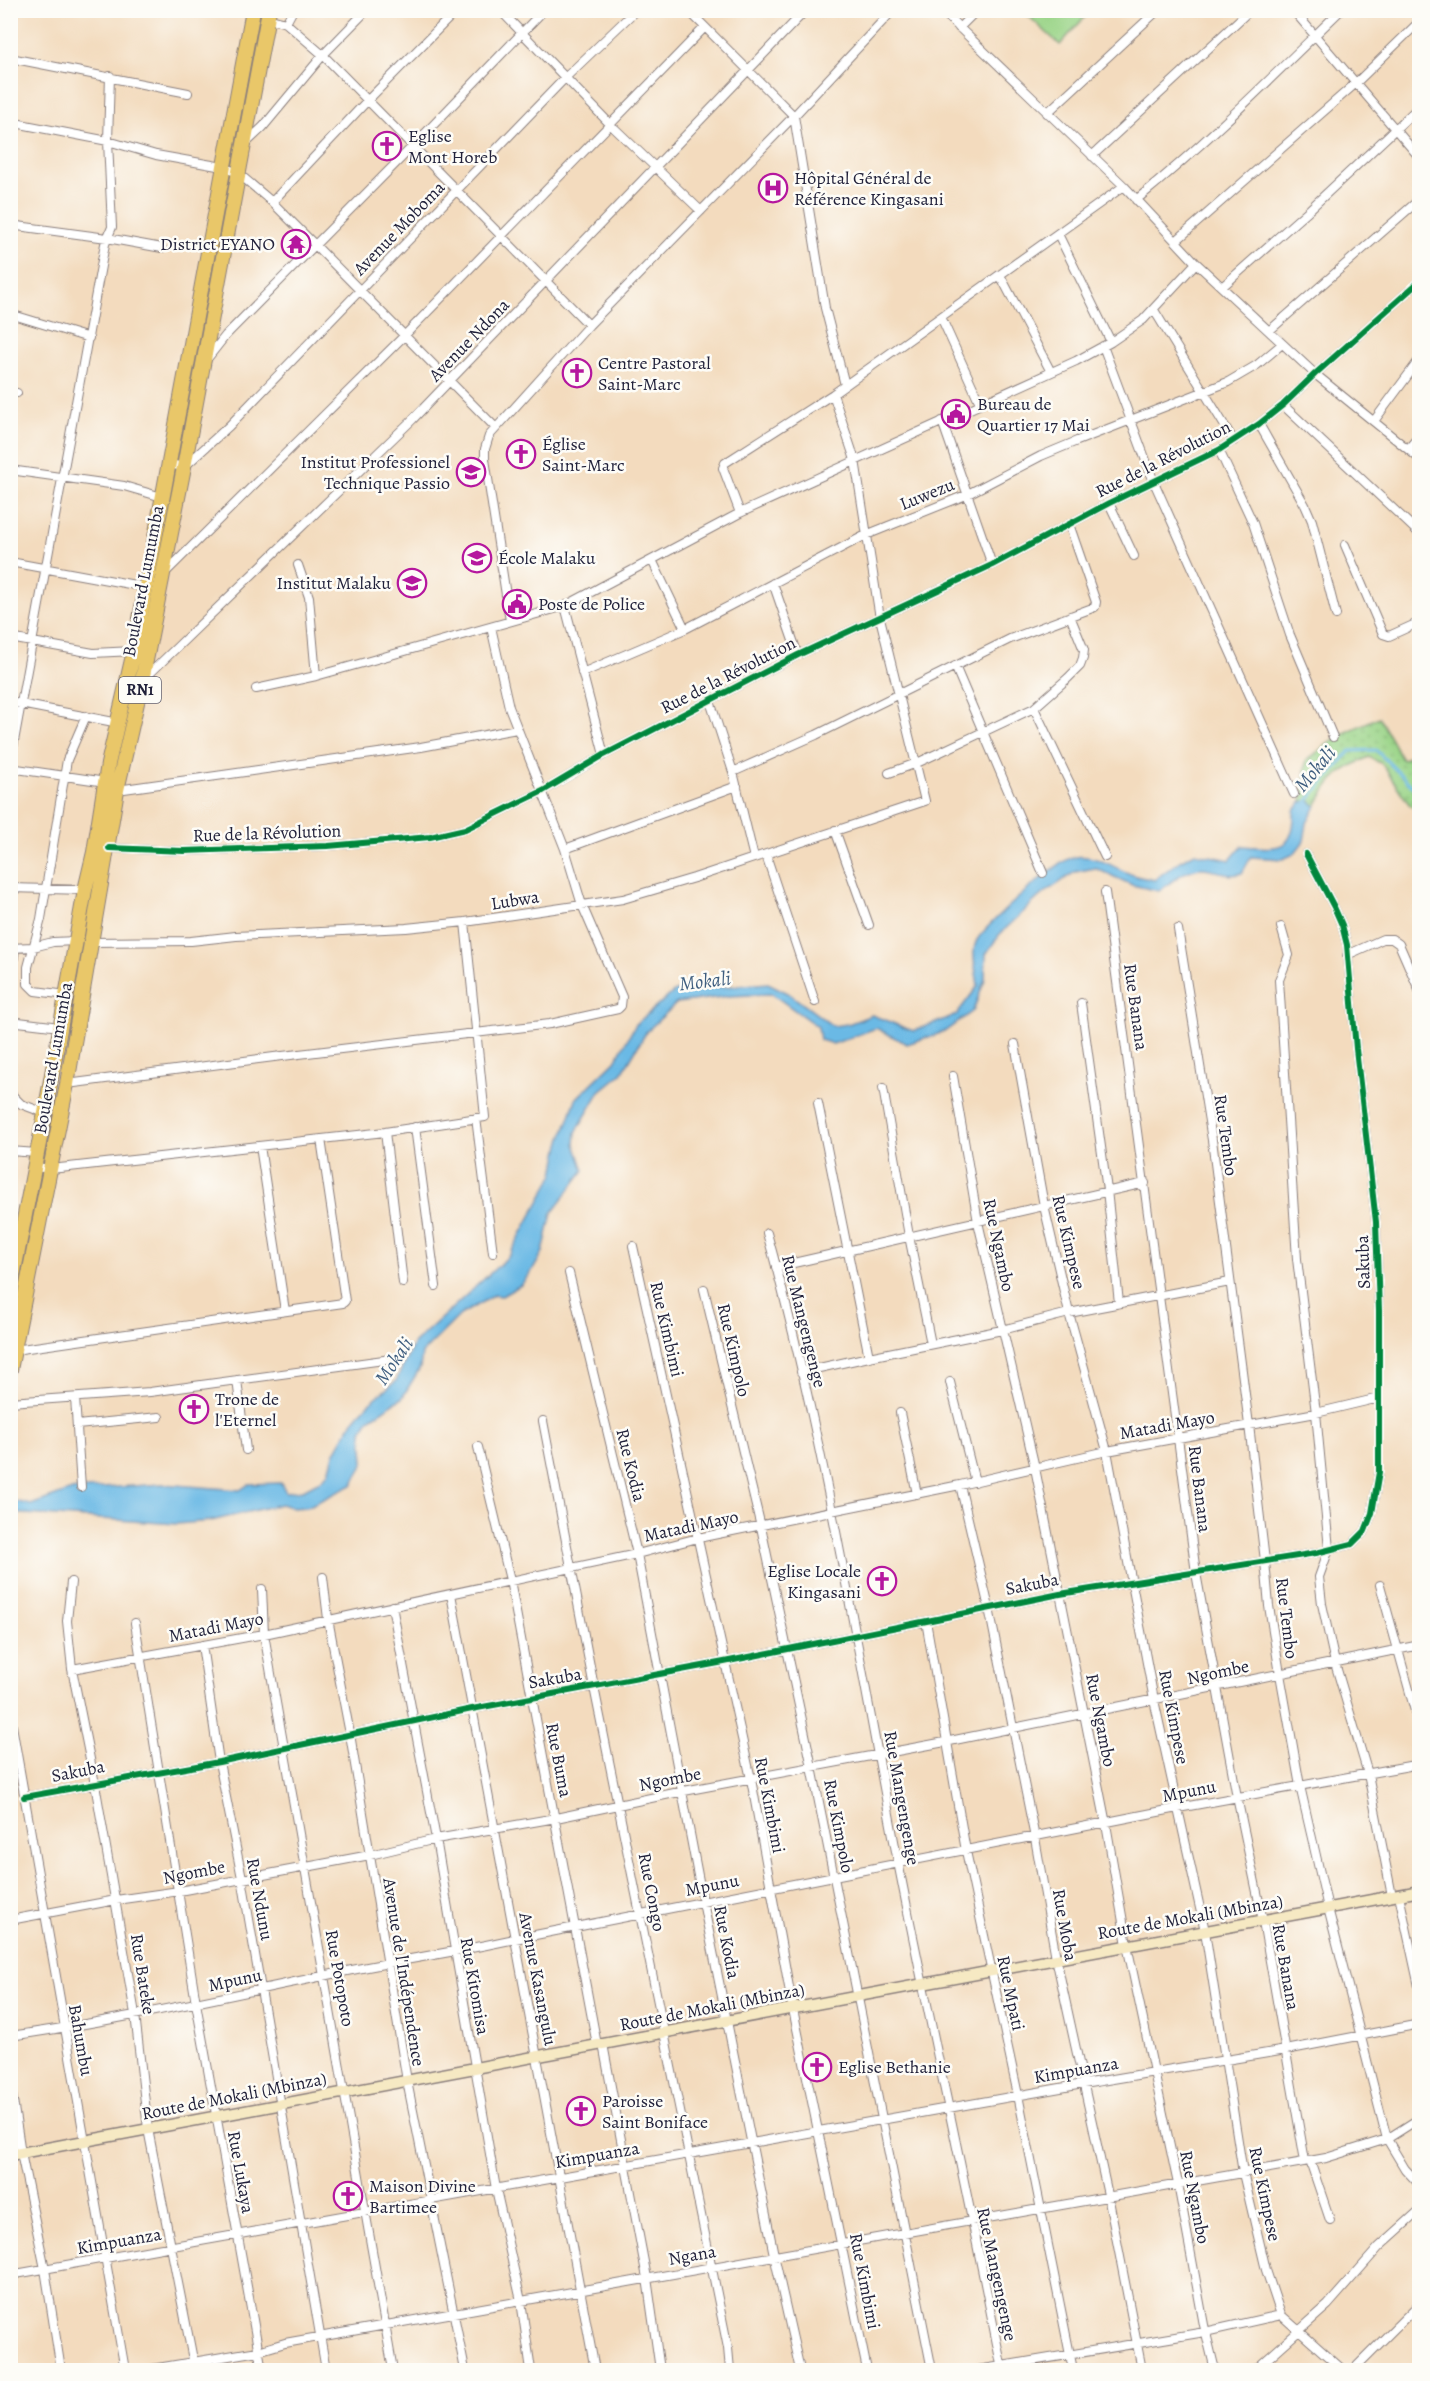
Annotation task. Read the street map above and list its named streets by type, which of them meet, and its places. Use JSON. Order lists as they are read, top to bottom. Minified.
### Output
{"streets":{"highway":["Boulevard Lumumba","RN1"],"street":["Avenue Moboma","Avenue Ndona","Rue de la Révolution","Luwezu","Lubwa","Rue Banana","Rue Tembo","Rue Kimpese","Rue Ngambo","Sakuba","Rue Mangengenge","Rue Kimbimi","Rue Kimpolo","Matadi Mayo","Rue Kodia","Ngombe","Rue Buma","Mpunu","Rue Congo","Rue Ndunu","Route de Mokali (Mbinza)","Rue Moba","Avenue de l'Indépendence","Rue Bateke","Rue Potopoto","Avenue Kasangulu","Rue Kitomisa","Rue Mpati","Bahumbu","Kimpuanza","Rue Lukaya","Ngana"]},"crossings":[["Avenue Moboma","Boulevard Lumumba"],["Avenue Ndona","Boulevard Lumumba"],["Rue de la Révolution","Boulevard Lumumba"],["Boulevard Lumumba","Lubwa"],["Rue Banana","Sakuba"],["Rue Banana","Matadi Mayo"],["Rue Banana","Ngombe"],["Rue Banana","Mpunu"],["Rue Banana","Route de Mokali (Mbinza)"],["Rue Banana","Kimpuanza"],["Rue Banana","Ngana"],["Rue Tembo","Sakuba"],["Rue Tembo","Matadi Mayo"],["Rue Tembo","Ngombe"],["Rue Tembo","Mpunu"],["Rue Tembo","Route de Mokali (Mbinza)"],["Rue Tembo","Kimpuanza"],["Rue Tembo","Ngana"],["Rue Kimpese","Sakuba"],["Rue Kimpese","Matadi Mayo"],["Rue Kimpese","Ngombe"],["Rue Kimpese","Mpunu"],["Rue Kimpese","Route de Mokali (Mbinza)"],["Rue Kimpese","Kimpuanza"],["Rue Kimpese","Ngana"],["Rue Ngambo","Sakuba"],["Rue Ngambo","Matadi Mayo"],["Rue Ngambo","Ngombe"],["Rue Ngambo","Mpunu"],["Rue Ngambo","Route de Mokali (Mbinza)"],["Rue Ngambo","Kimpuanza"],["Rue Ngambo","Ngana"],["Sakuba","Rue Mangengenge"],["Sakuba","Rue Kimbimi"],["Sakuba","Rue Kimpolo"],["Sakuba","Matadi Mayo"],["Sakuba","Rue Kodia"],["Sakuba","Rue Buma"],["Sakuba","Rue Congo"],["Sakuba","Rue Ndunu"],["Sakuba","Rue Moba"],["Sakuba","Avenue de l'Indépendence"],["Sakuba","Rue Bateke"],["Sakuba","Rue Potopoto"],["Sakuba","Avenue Kasangulu"],["Sakuba","Rue Kitomisa"],["Sakuba","Rue Mpati"],["Sakuba","Bahumbu"],["Sakuba","Rue Lukaya"],["Rue Mangengenge","Matadi Mayo"],["Rue Mangengenge","Ngombe"],["Rue Mangengenge","Mpunu"],["Rue Mangengenge","Route de Mokali (Mbinza)"],["Rue Mangengenge","Kimpuanza"],["Rue Mangengenge","Ngana"],["Rue Kimbimi","Matadi Mayo"],["Rue Kimbimi","Ngombe"],["Rue Kimbimi","Mpunu"],["Rue Kimbimi","Route de Mokali (Mbinza)"],["Rue Kimbimi","Kimpuanza"],["Rue Kimbimi","Ngana"],["Rue Kimpolo","Matadi Mayo"],["Rue Kimpolo","Ngombe"],["Rue Kimpolo","Mpunu"],["Rue Kimpolo","Route de Mokali (Mbinza)"],["Rue Kimpolo","Kimpuanza"],["Rue Kimpolo","Ngana"],["Matadi Mayo","Rue Kodia"],["Matadi Mayo","Rue Buma"],["Matadi Mayo","Rue Congo"],["Matadi Mayo","Rue Ndunu"],["Matadi Mayo","Rue Moba"],["Matadi Mayo","Avenue de l'Indépendence"],["Matadi Mayo","Rue Bateke"],["Matadi Mayo","Rue Potopoto"],["Matadi Mayo","Avenue Kasangulu"],["Matadi Mayo","Rue Kitomisa"],["Matadi Mayo","Rue Lukaya"],["Rue Kodia","Ngombe"],["Rue Kodia","Mpunu"],["Rue Kodia","Route de Mokali (Mbinza)"],["Rue Kodia","Kimpuanza"],["Rue Kodia","Ngana"],["Ngombe","Rue Buma"],["Ngombe","Rue Congo"],["Ngombe","Rue Ndunu"],["Ngombe","Rue Moba"],["Ngombe","Avenue de l'Indépendence"],["Ngombe","Rue Bateke"],["Ngombe","Rue Potopoto"],["Ngombe","Avenue Kasangulu"],["Ngombe","Rue Kitomisa"],["Ngombe","Rue Mpati"],["Ngombe","Bahumbu"],["Ngombe","Rue Lukaya"],["Rue Buma","Mpunu"],["Rue Buma","Route de Mokali (Mbinza)"],["Rue Buma","Kimpuanza"],["Rue Buma","Ngana"],["Mpunu","Rue Congo"],["Mpunu","Rue Ndunu"],["Mpunu","Rue Moba"],["Mpunu","Avenue de l'Indépendence"],["Mpunu","Rue Bateke"],["Mpunu","Rue Potopoto"],["Mpunu","Avenue Kasangulu"],["Mpunu","Rue Kitomisa"],["Mpunu","Rue Mpati"],["Mpunu","Bahumbu"],["Mpunu","Rue Lukaya"],["Rue Congo","Route de Mokali (Mbinza)"],["Rue Congo","Kimpuanza"],["Rue Congo","Ngana"],["Rue Ndunu","Route de Mokali (Mbinza)"],["Rue Ndunu","Kimpuanza"],["Rue Ndunu","Ngana"],["Route de Mokali (Mbinza)","Rue Moba"],["Route de Mokali (Mbinza)","Avenue de l'Indépendence"],["Route de Mokali (Mbinza)","Rue Bateke"],["Route de Mokali (Mbinza)","Rue Potopoto"],["Route de Mokali (Mbinza)","Avenue Kasangulu"],["Route de Mokali (Mbinza)","Rue Kitomisa"],["Route de Mokali (Mbinza)","Rue Mpati"],["Route de Mokali (Mbinza)","Bahumbu"],["Route de Mokali (Mbinza)","Rue Lukaya"],["Rue Moba","Kimpuanza"],["Rue Moba","Ngana"],["Avenue de l'Indépendence","Kimpuanza"],["Avenue de l'Indépendence","Ngana"],["Rue Bateke","Kimpuanza"],["Rue Bateke","Ngana"],["Rue Potopoto","Kimpuanza"],["Rue Potopoto","Ngana"],["Avenue Kasangulu","Kimpuanza"],["Avenue Kasangulu","Ngana"],["Rue Kitomisa","Kimpuanza"],["Rue Kitomisa","Ngana"],["Rue Mpati","Kimpuanza"],["Rue Mpati","Ngana"],["Bahumbu","Kimpuanza"],["Kimpuanza","Rue Lukaya"],["Rue Lukaya","Ngana"]],"water":["Mokali"],"places":{"church":["Eglise Mont Horeb","Centre Pastoral Saint-Marc","Église Saint-Marc","Trone de l'Eternel","Eglise Locale Kingasani","Eglise Bethanie","Paroisse Saint Boniface","Maison Divine Bartimee"],"hospital":["Hôpital Général de Référence Kingasani"],"temple":["District EYANO"],"public building":["Bureau de Quartier 17 Mai","Poste de Police"],"school or university":["Institut Professionel Technique Passio","École Malaku","Institut Malaku"]}}
